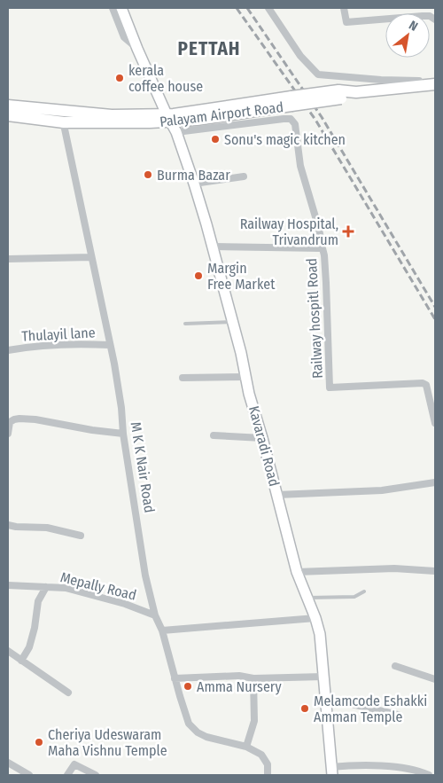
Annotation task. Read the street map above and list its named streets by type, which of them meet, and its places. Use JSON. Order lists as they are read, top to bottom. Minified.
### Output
{"streets":{"main road":["Palayam Airport Road","Kavaradi Road"],"street":["Railway hospitl Road","Thulayil lane","M K K Nair Road","Mepally Road"]},"crossings":[["Palayam Airport Road","Kavaradi Road"],["Palayam Airport Road","M K K Nair Road"],["Railway hospitl Road","Kavaradi Road"],["Thulayil lane","M K K Nair Road"],["M K K Nair Road","Mepally Road"]],"districts":["PETTAH"],"places":{"other":["kerala coffee house","Sonu's magic kitchen","Burma Bazar","Margin Free Market","Amma Nursery","Melamcode Eshakki Amman Temple","Cheriya Udeswaram Maha Vishnu Temple"],"health":["Railway Hospital, Trivandrum"]},"north":"top right"}
